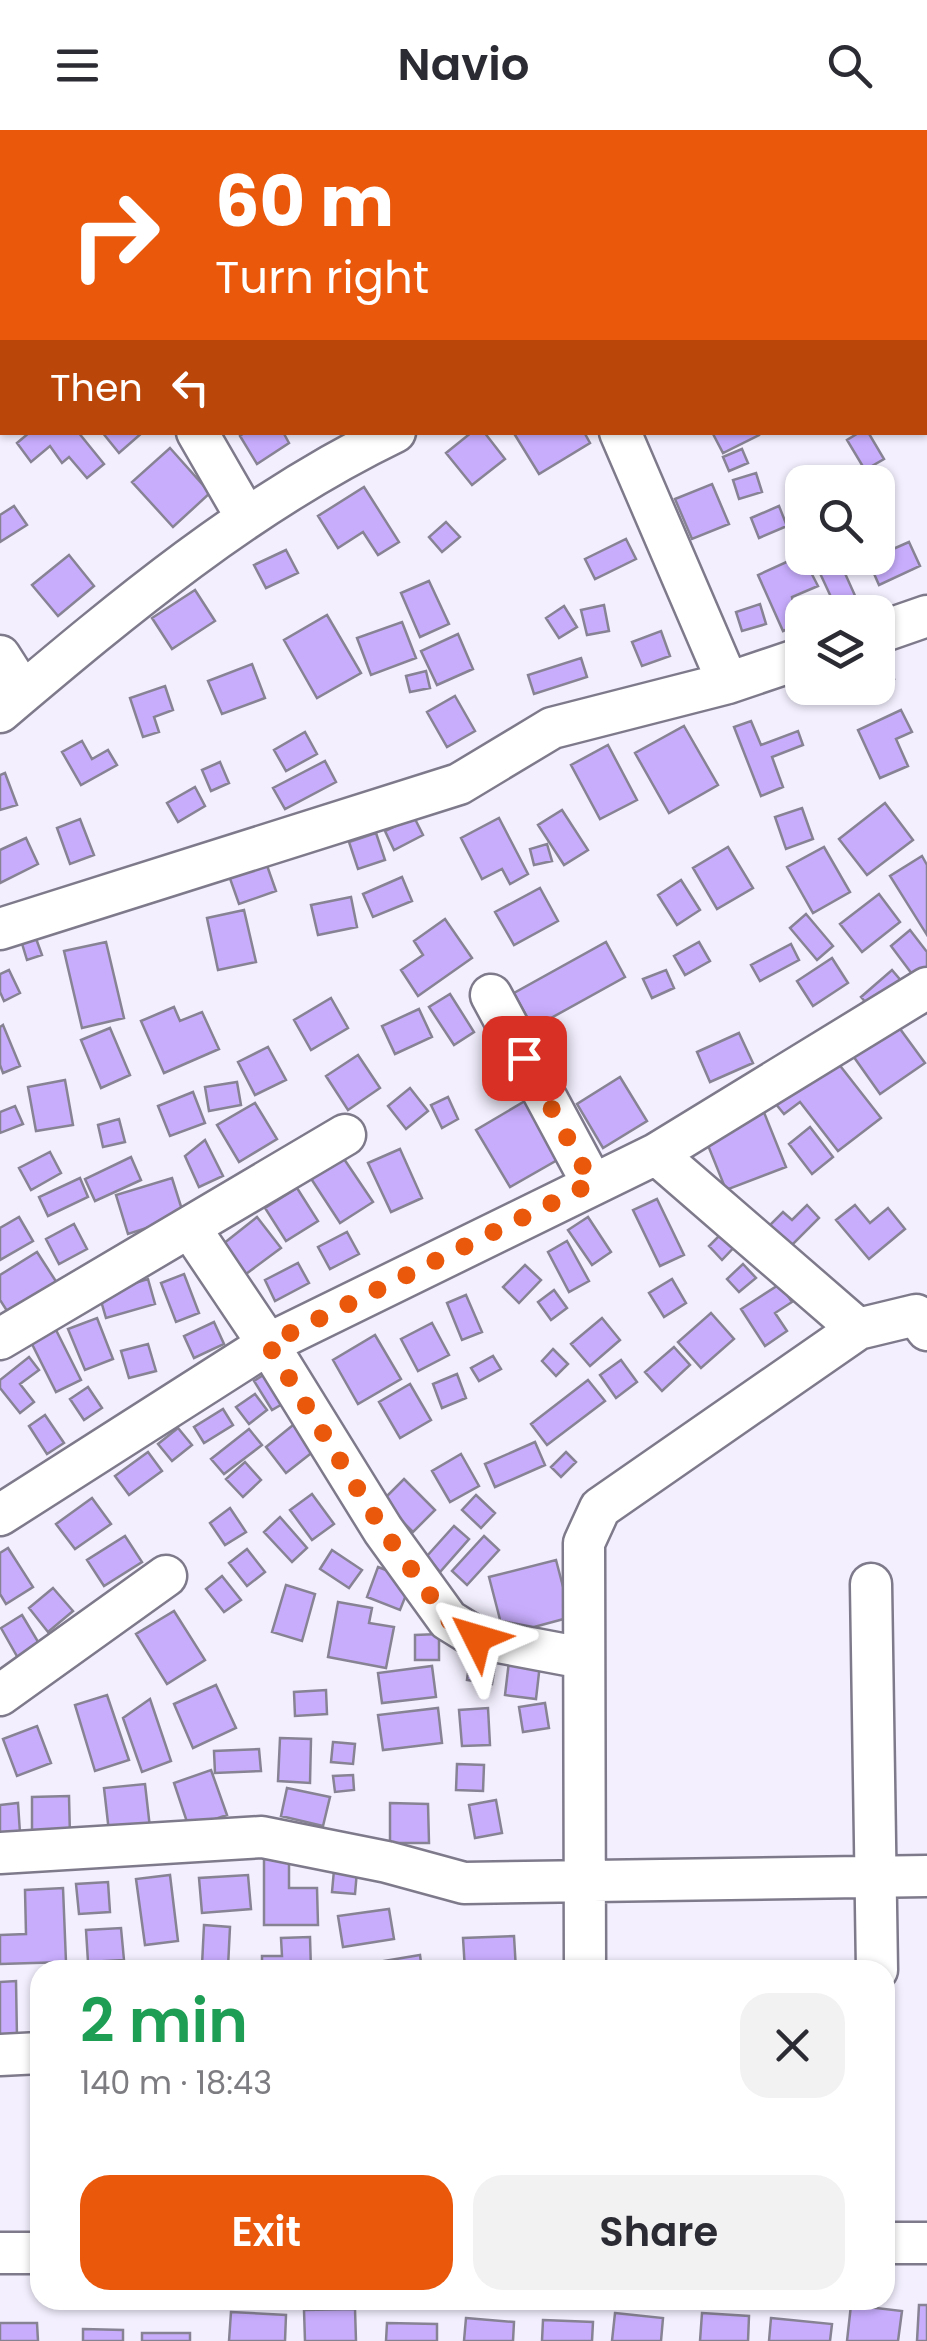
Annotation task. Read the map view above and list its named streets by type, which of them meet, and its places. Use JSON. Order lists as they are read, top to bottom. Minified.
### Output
{"page":{"header":"Navio","turn":["60 m","Turn right"],"then":"Then","heading":["2 min","140 m · 18:43"],"buttons":["Exit","Share"]}}
